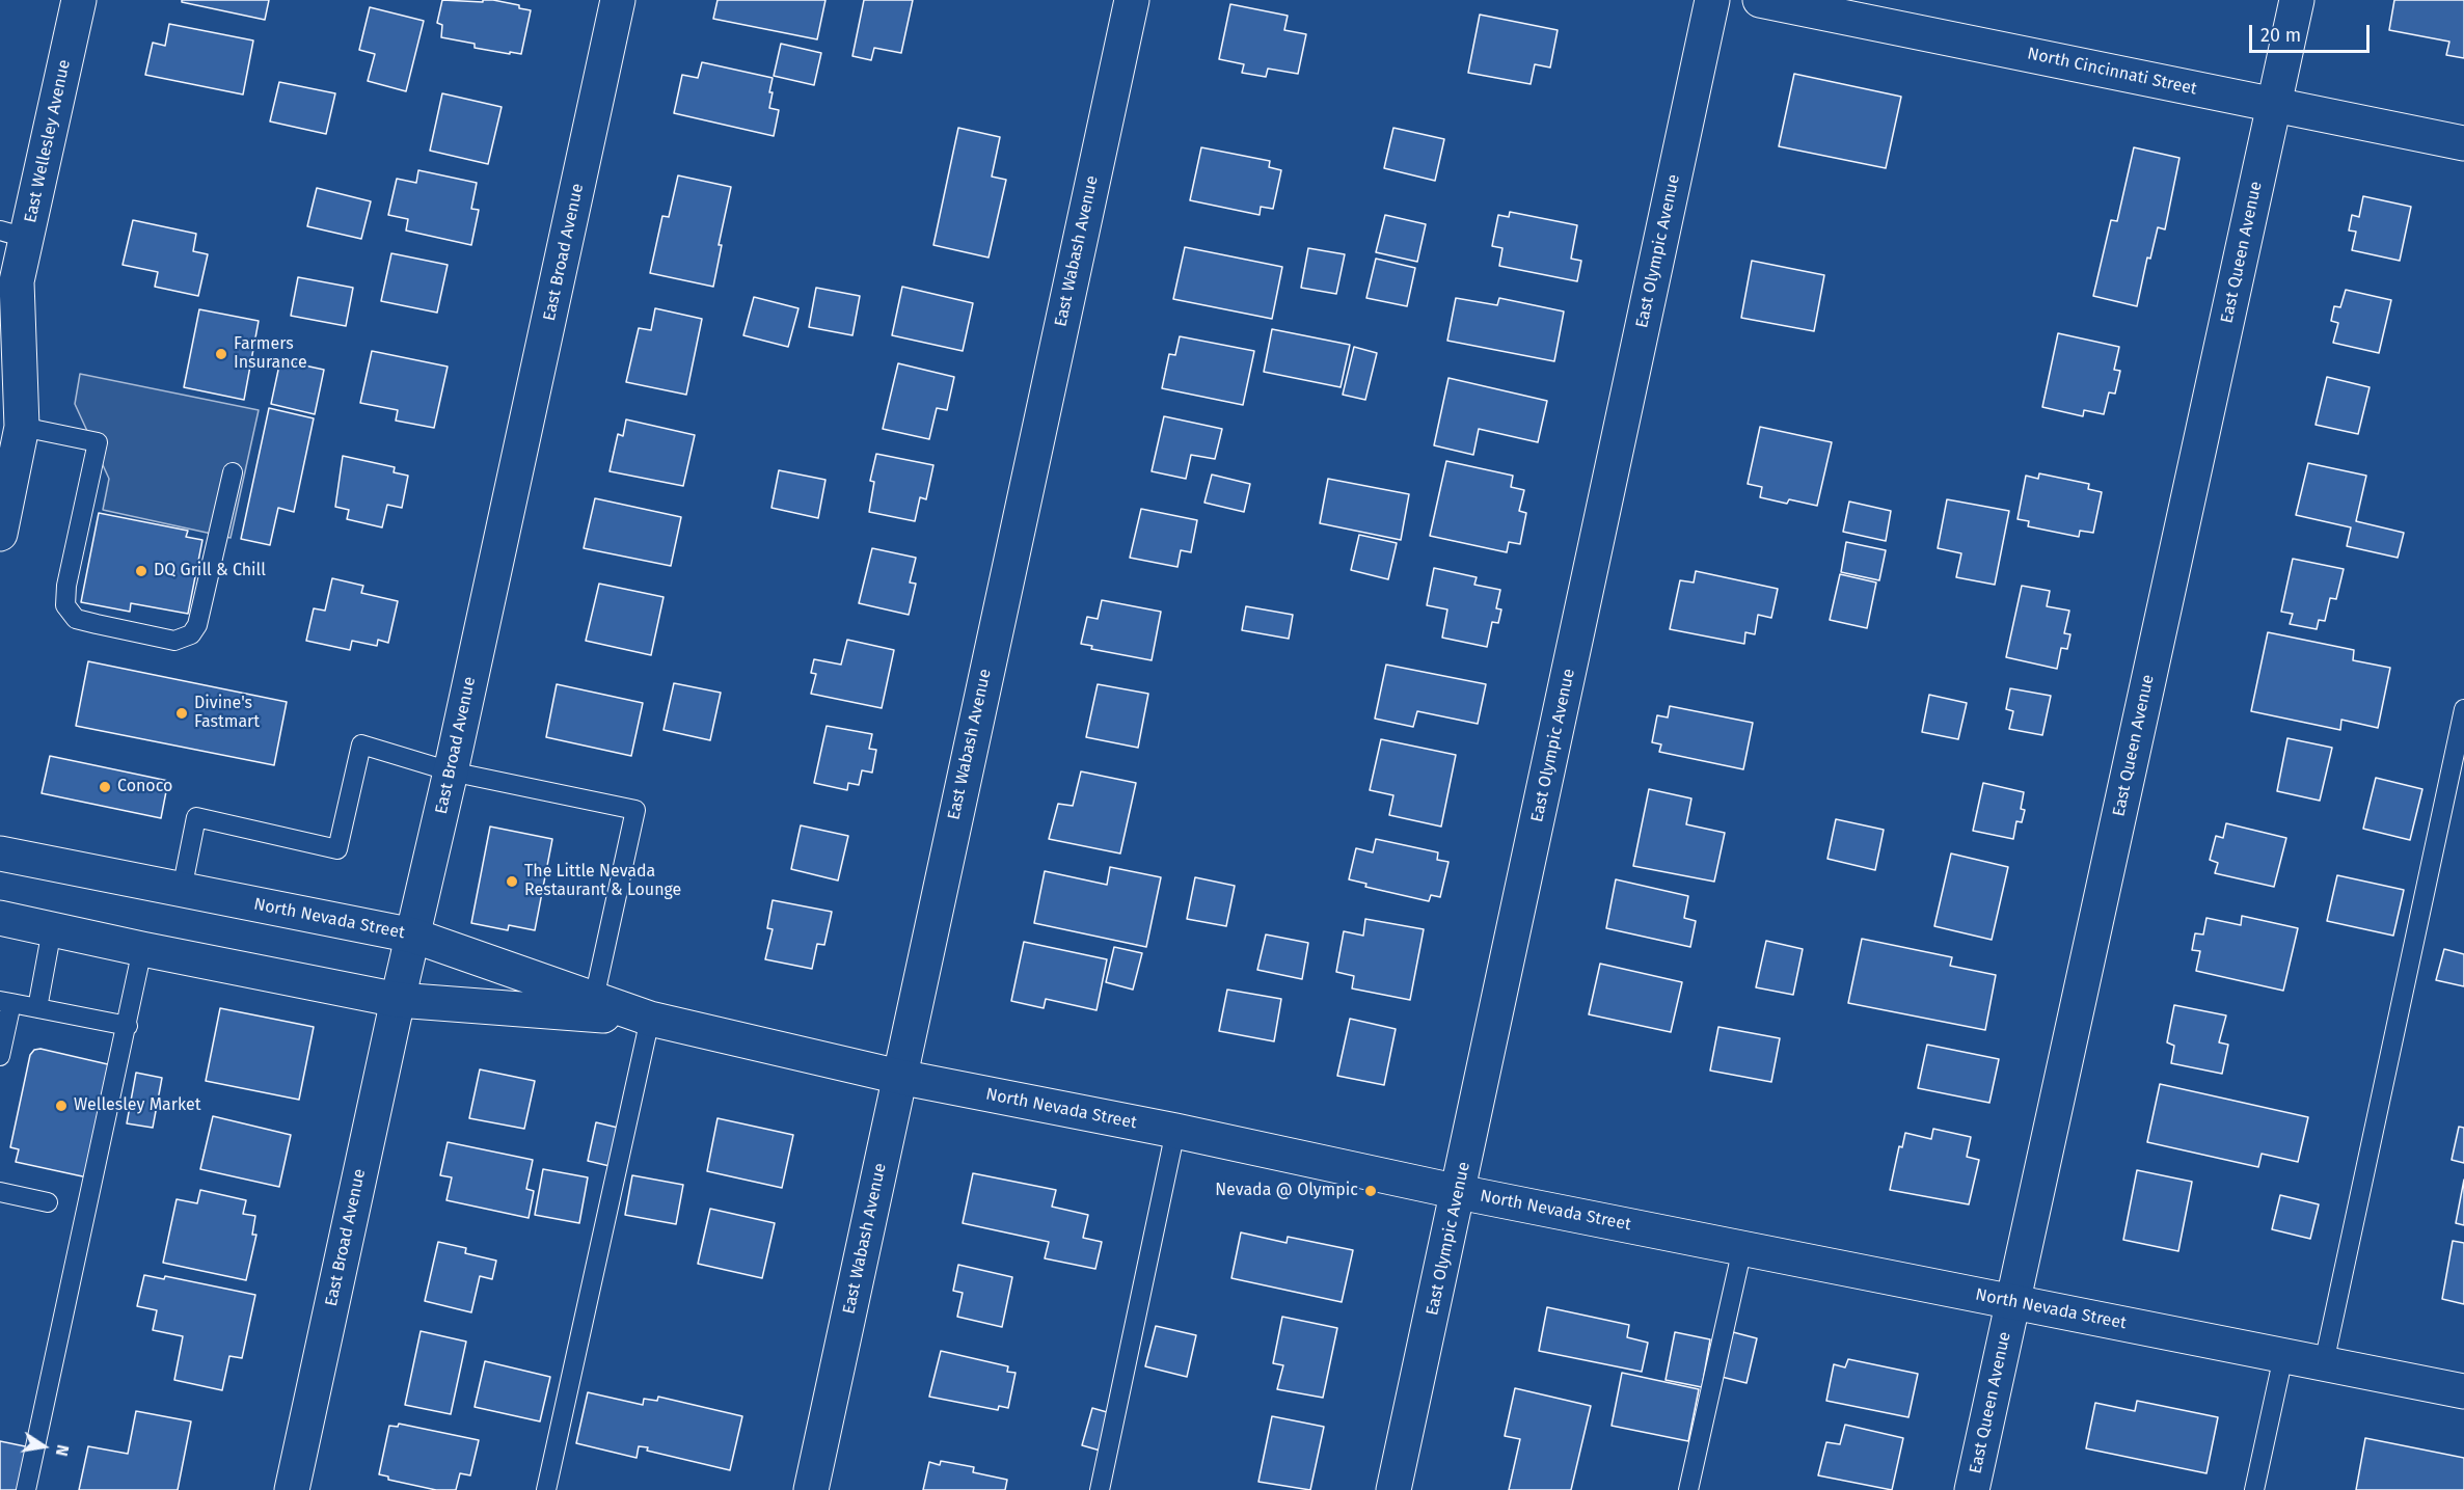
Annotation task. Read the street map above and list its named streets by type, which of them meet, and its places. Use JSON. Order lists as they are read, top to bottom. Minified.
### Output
{"streets":{"street":["North Cincinnati Street","East Wellesley Avenue","East Wabash Avenue","East Olympic Avenue","East Broad Avenue","East Queen Avenue","North Nevada Street"]},"crossings":[["North Cincinnati Street","East Queen Avenue"],["East Wabash Avenue","North Nevada Street"],["East Olympic Avenue","North Nevada Street"],["East Broad Avenue","North Nevada Street"],["East Queen Avenue","North Nevada Street"]],"places":["Farmers Insurance","DQ Grill & Chill","Divine's Fastmart","Conoco","The Little Nevada Restaurant & Lounge","Wellesley Market","Nevada @ Olympic"],"scale_bar":"20 m","north":"right"}
